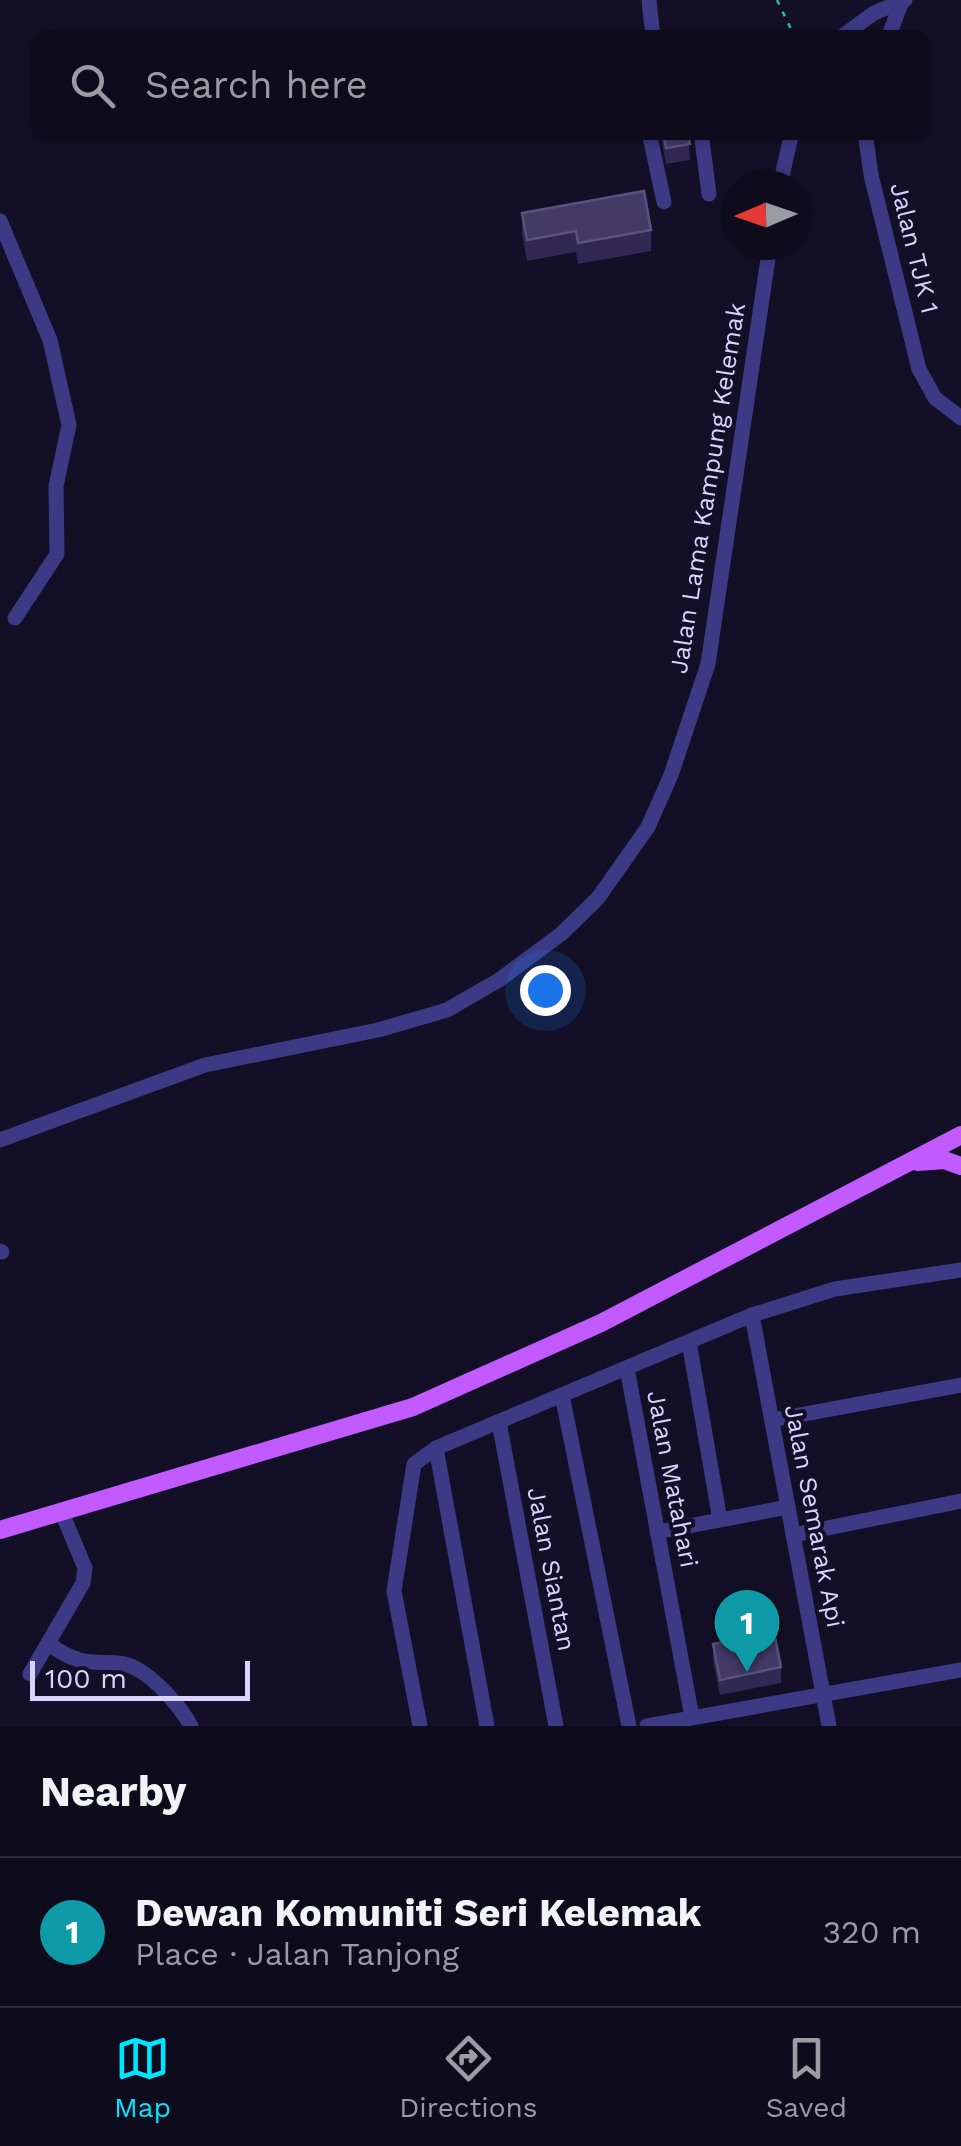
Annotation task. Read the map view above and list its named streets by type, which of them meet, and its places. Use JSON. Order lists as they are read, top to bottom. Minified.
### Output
{"streets":{"street":["Jalan TJK 1","Jalan Lama Kampung Kelemak","Jalan Matahari","Jalan Semarak Api","Jalan Siantan"]},"scale_bar":"100 m","north":"left","page":{"search":"Search here","pins":"1","scale":"100 m","heading":"Nearby","list":[{"mark":"1","name":"Dewan Komuniti Seri Kelemak","note":"Place · Jalan Tanjong","value":"320 m"}],"nav":["Map","Directions","Saved"]}}
